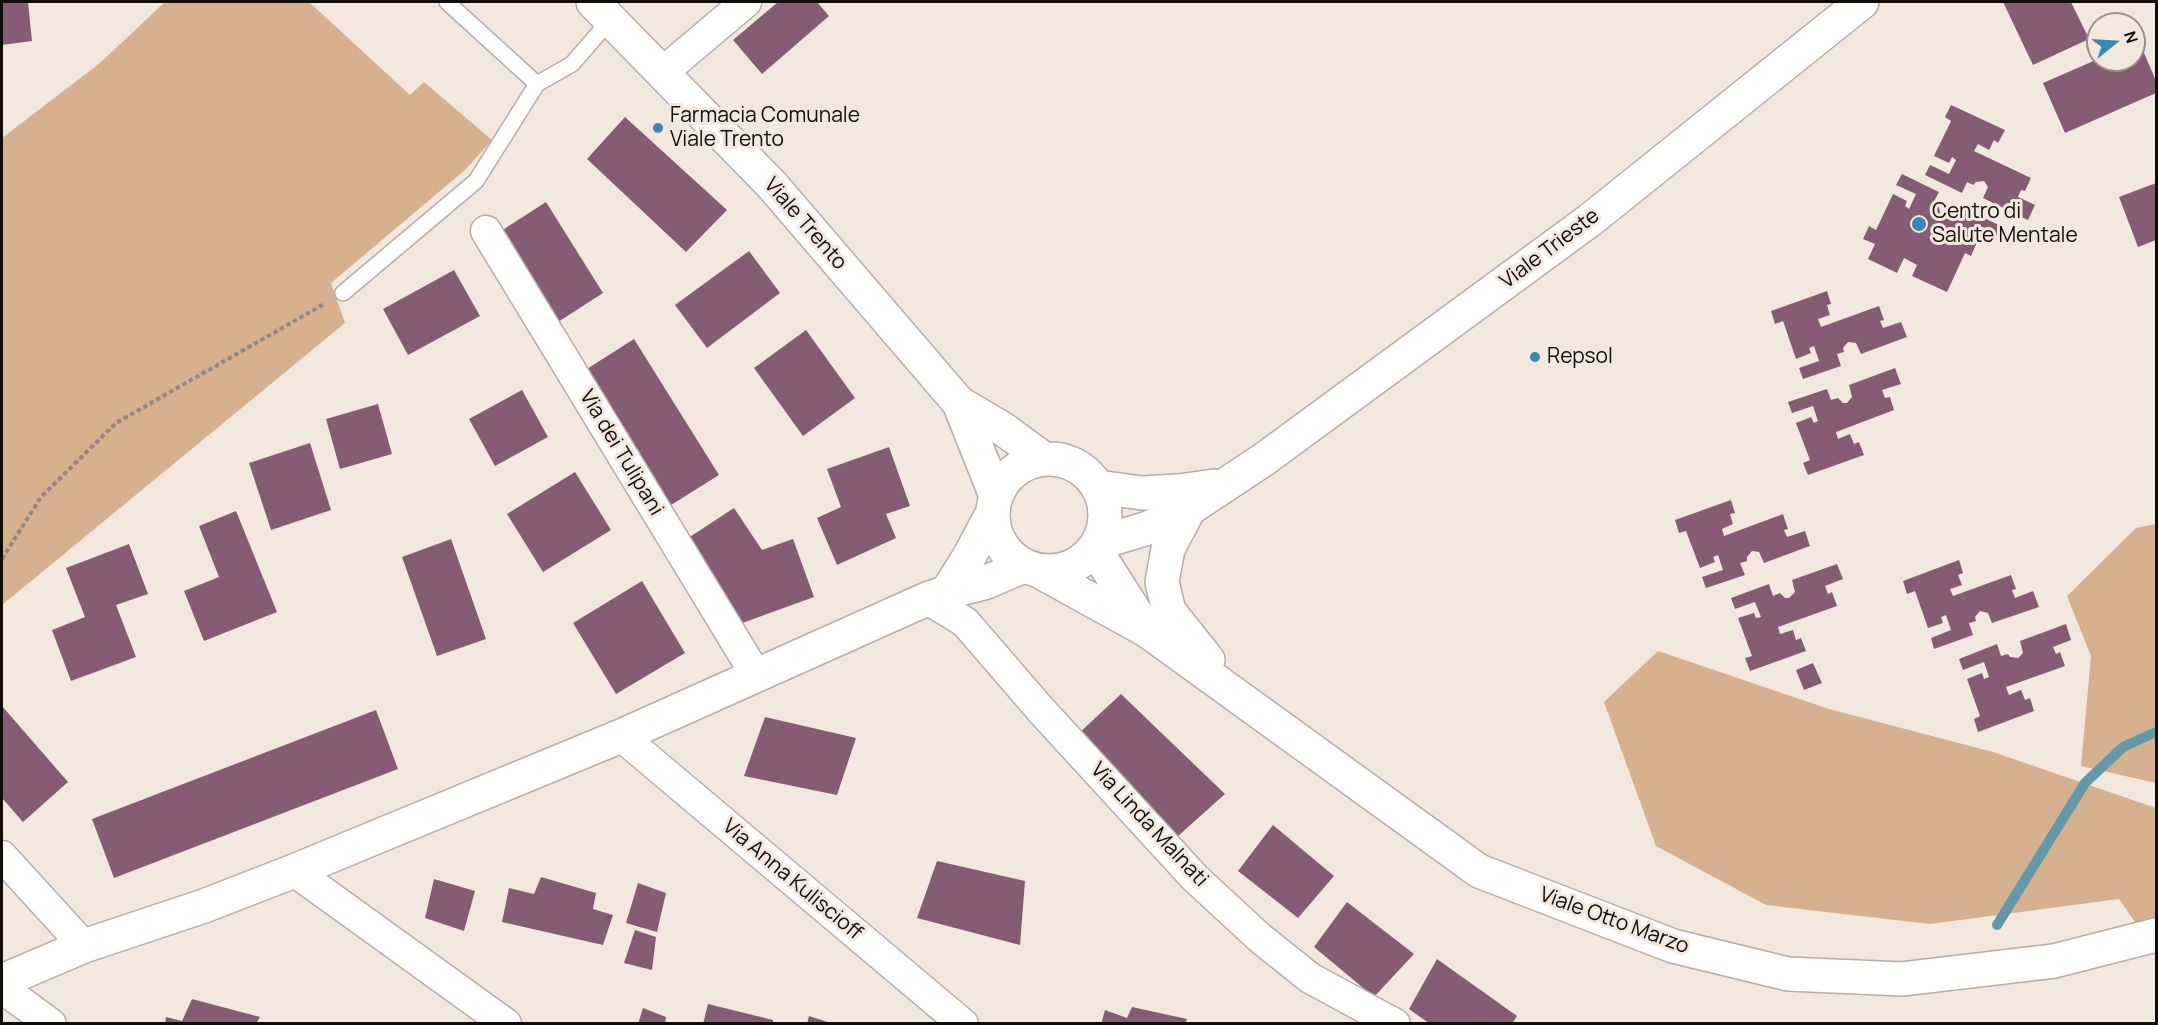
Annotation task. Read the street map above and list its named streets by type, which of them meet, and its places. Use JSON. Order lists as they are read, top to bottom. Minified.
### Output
{"streets":{"street":["Viale Trento","Viale Trieste","Via dei Tulipani","Via Linda Malnati","Via Anna Kuliscioff","Viale Otto Marzo"]},"crossings":[["Viale Trento","Viale Trieste"],["Viale Trento","Viale Otto Marzo"],["Viale Trieste","Viale Otto Marzo"]],"places":["Farmacia Comunale Viale Trento","Centro di Salute Mentale","Repsol"],"north":"right"}
